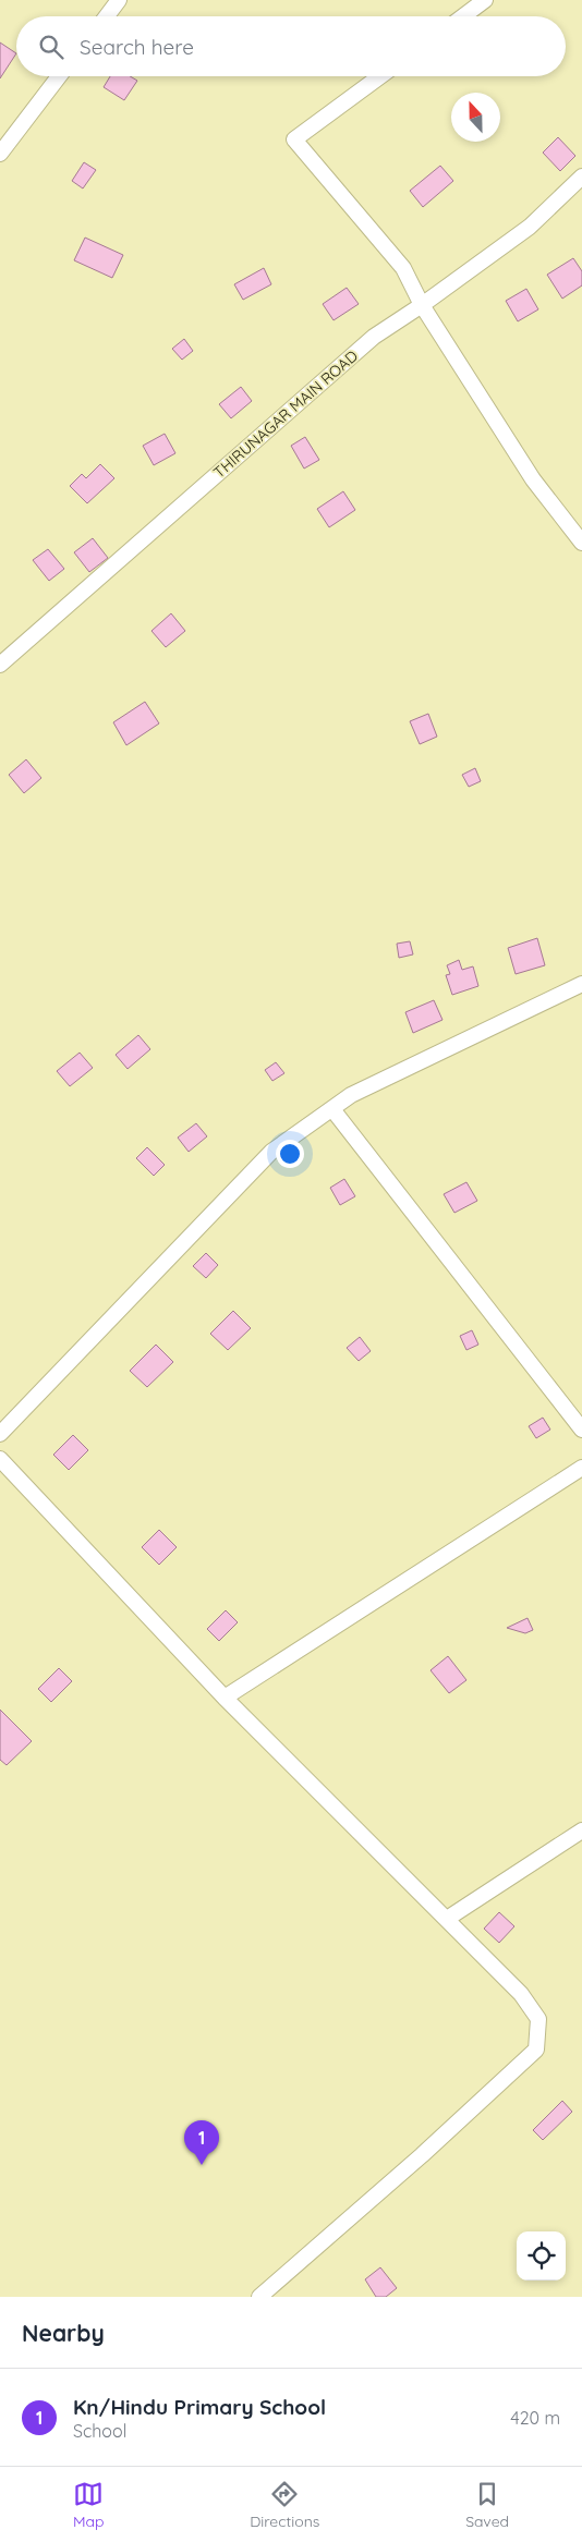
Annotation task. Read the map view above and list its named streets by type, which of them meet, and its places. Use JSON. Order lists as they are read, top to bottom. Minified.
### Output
{"streets":{"street":["THIRUNAGAR MAIN ROAD"]},"north":"top","page":{"search":"Search here","pins":"1","heading":"Nearby","list":[{"mark":"1","name":"Kn/Hindu Primary School","note":"School","value":"420 m"}],"nav":["Map","Directions","Saved"]}}
